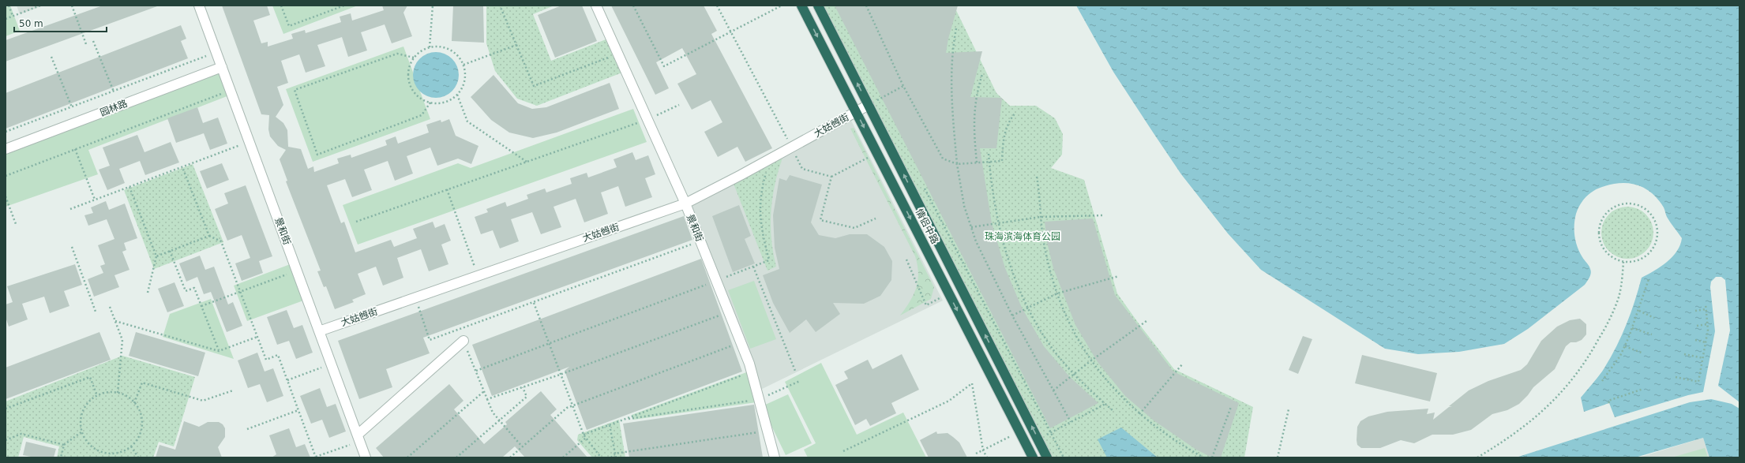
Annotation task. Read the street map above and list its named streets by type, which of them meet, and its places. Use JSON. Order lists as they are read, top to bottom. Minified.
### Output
{"streets":{"highway":["情侣中路"],"street":["园林路","大姑乸街","景和街"]},"crossings":[["园林路","景和街"],["大姑乸街","情侣中路"],["大姑乸街","景和街"]],"parks":["珠海滨海体育公园"],"scale_bar":"50 m"}
